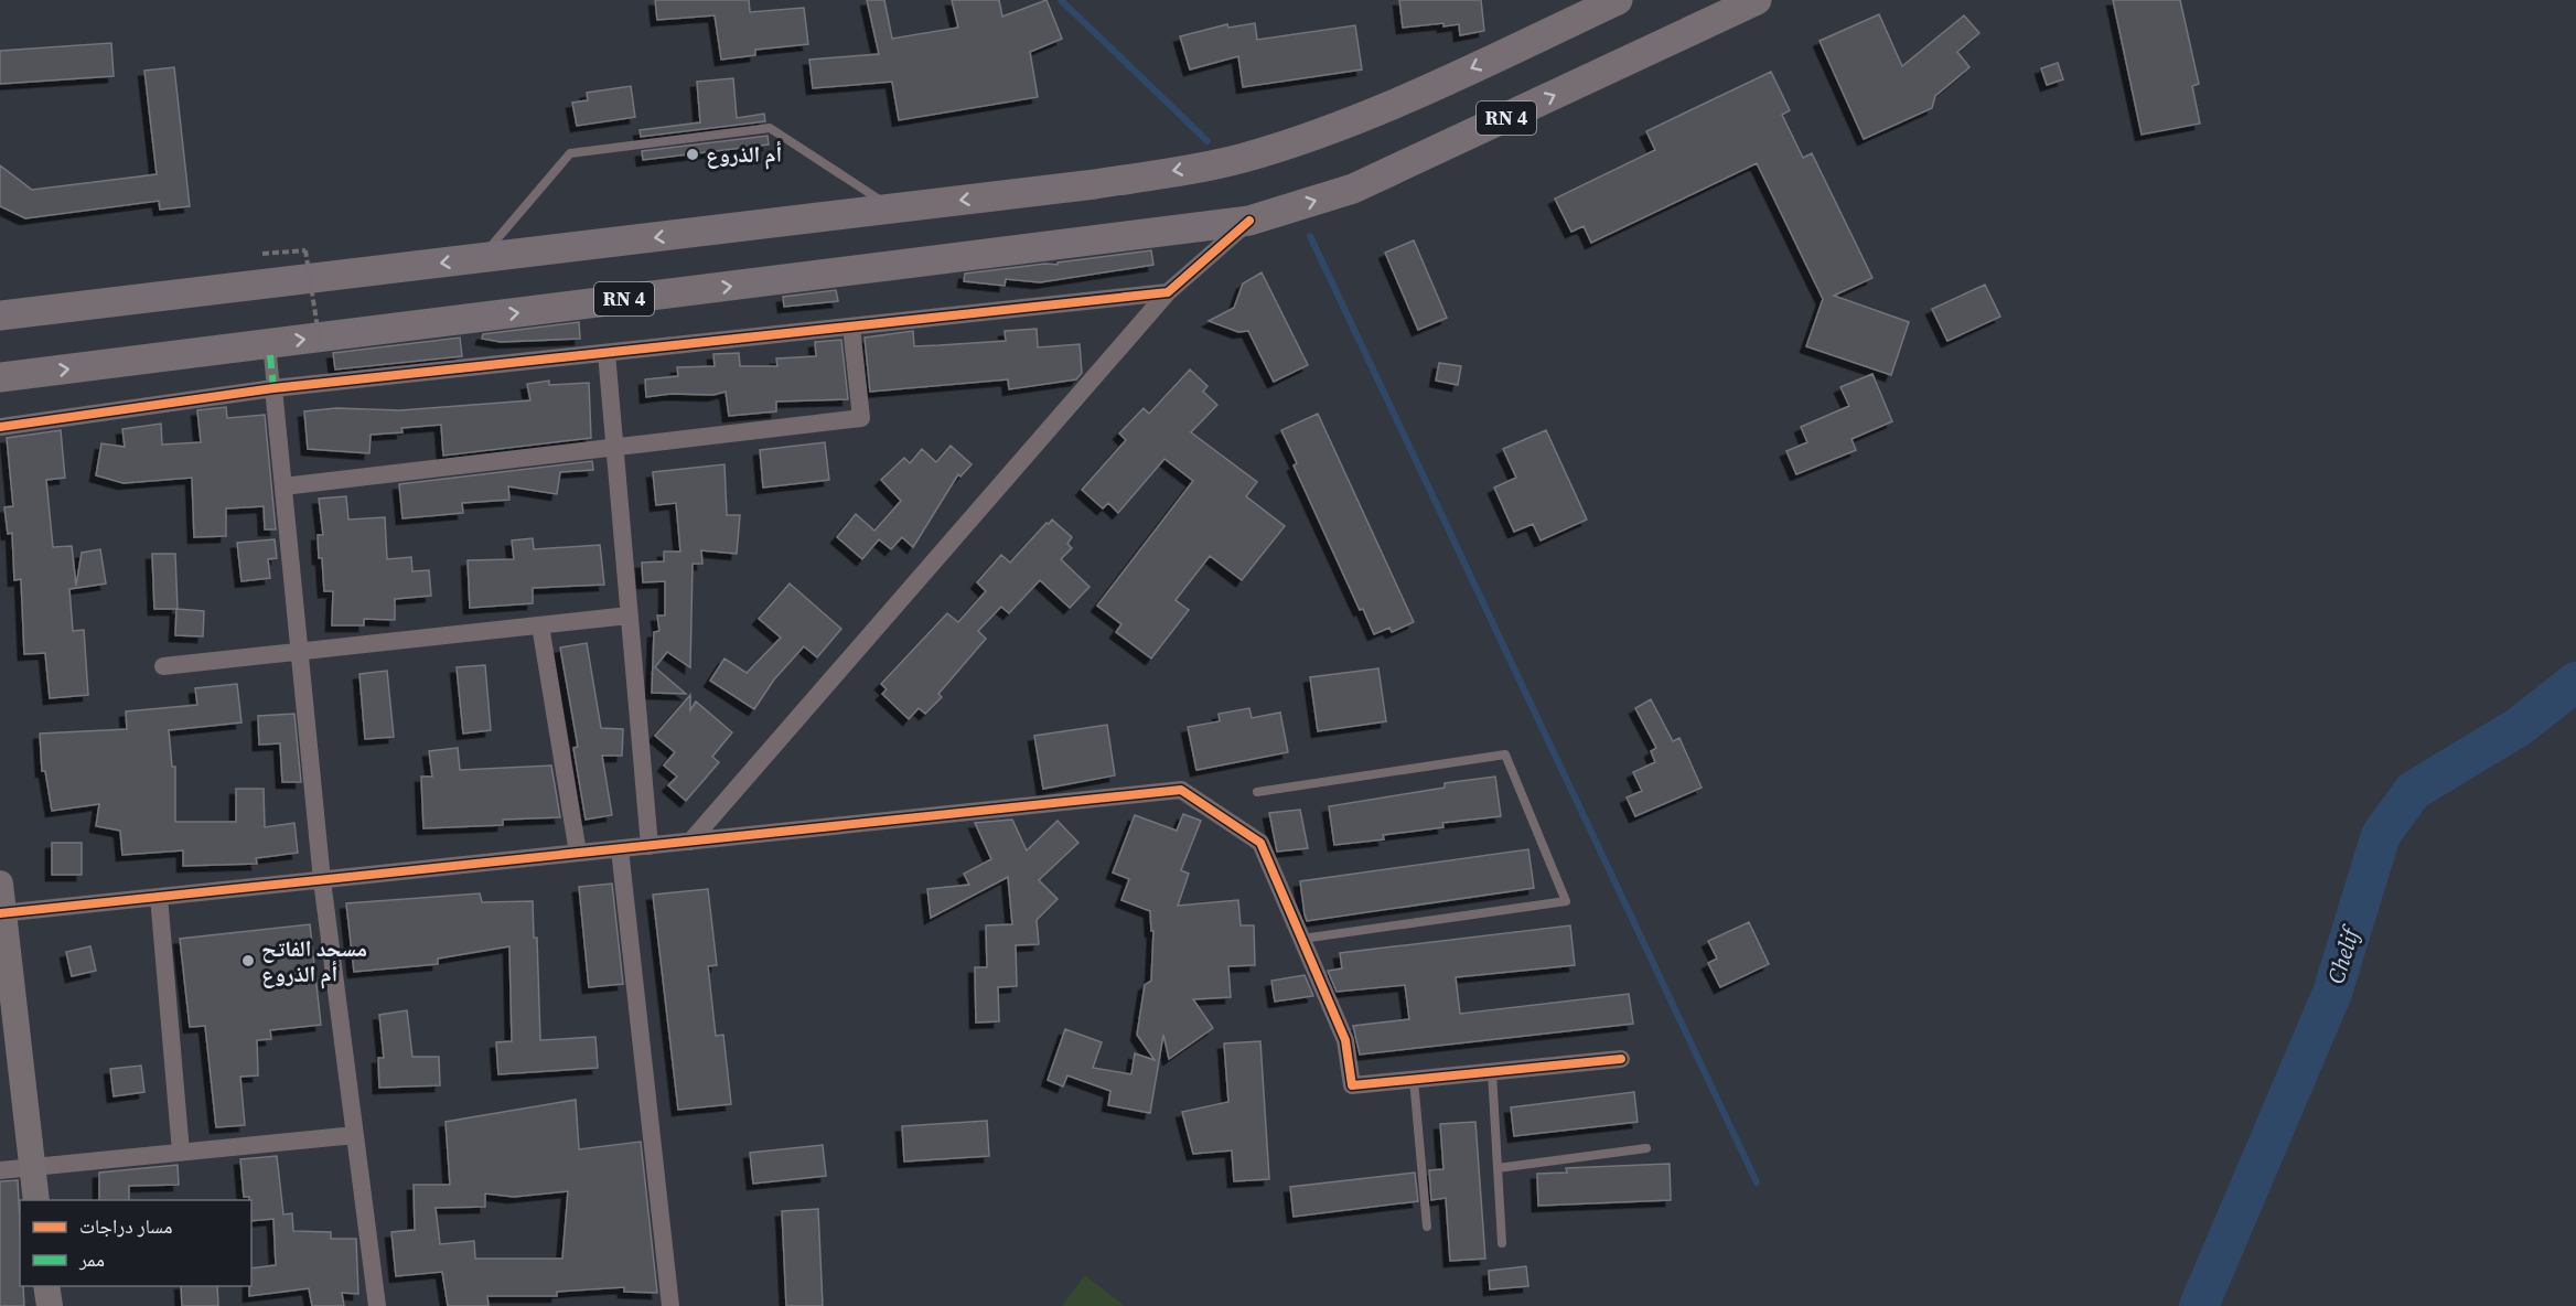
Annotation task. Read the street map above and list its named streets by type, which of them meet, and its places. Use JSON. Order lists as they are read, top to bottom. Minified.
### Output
{"streets":{"highway":["RN 4"]},"water":["Chelif"],"places":["أم الذروع","مسجد الفاتح أم الذروع"],"legend":["مسار دراجات","ممر"]}
